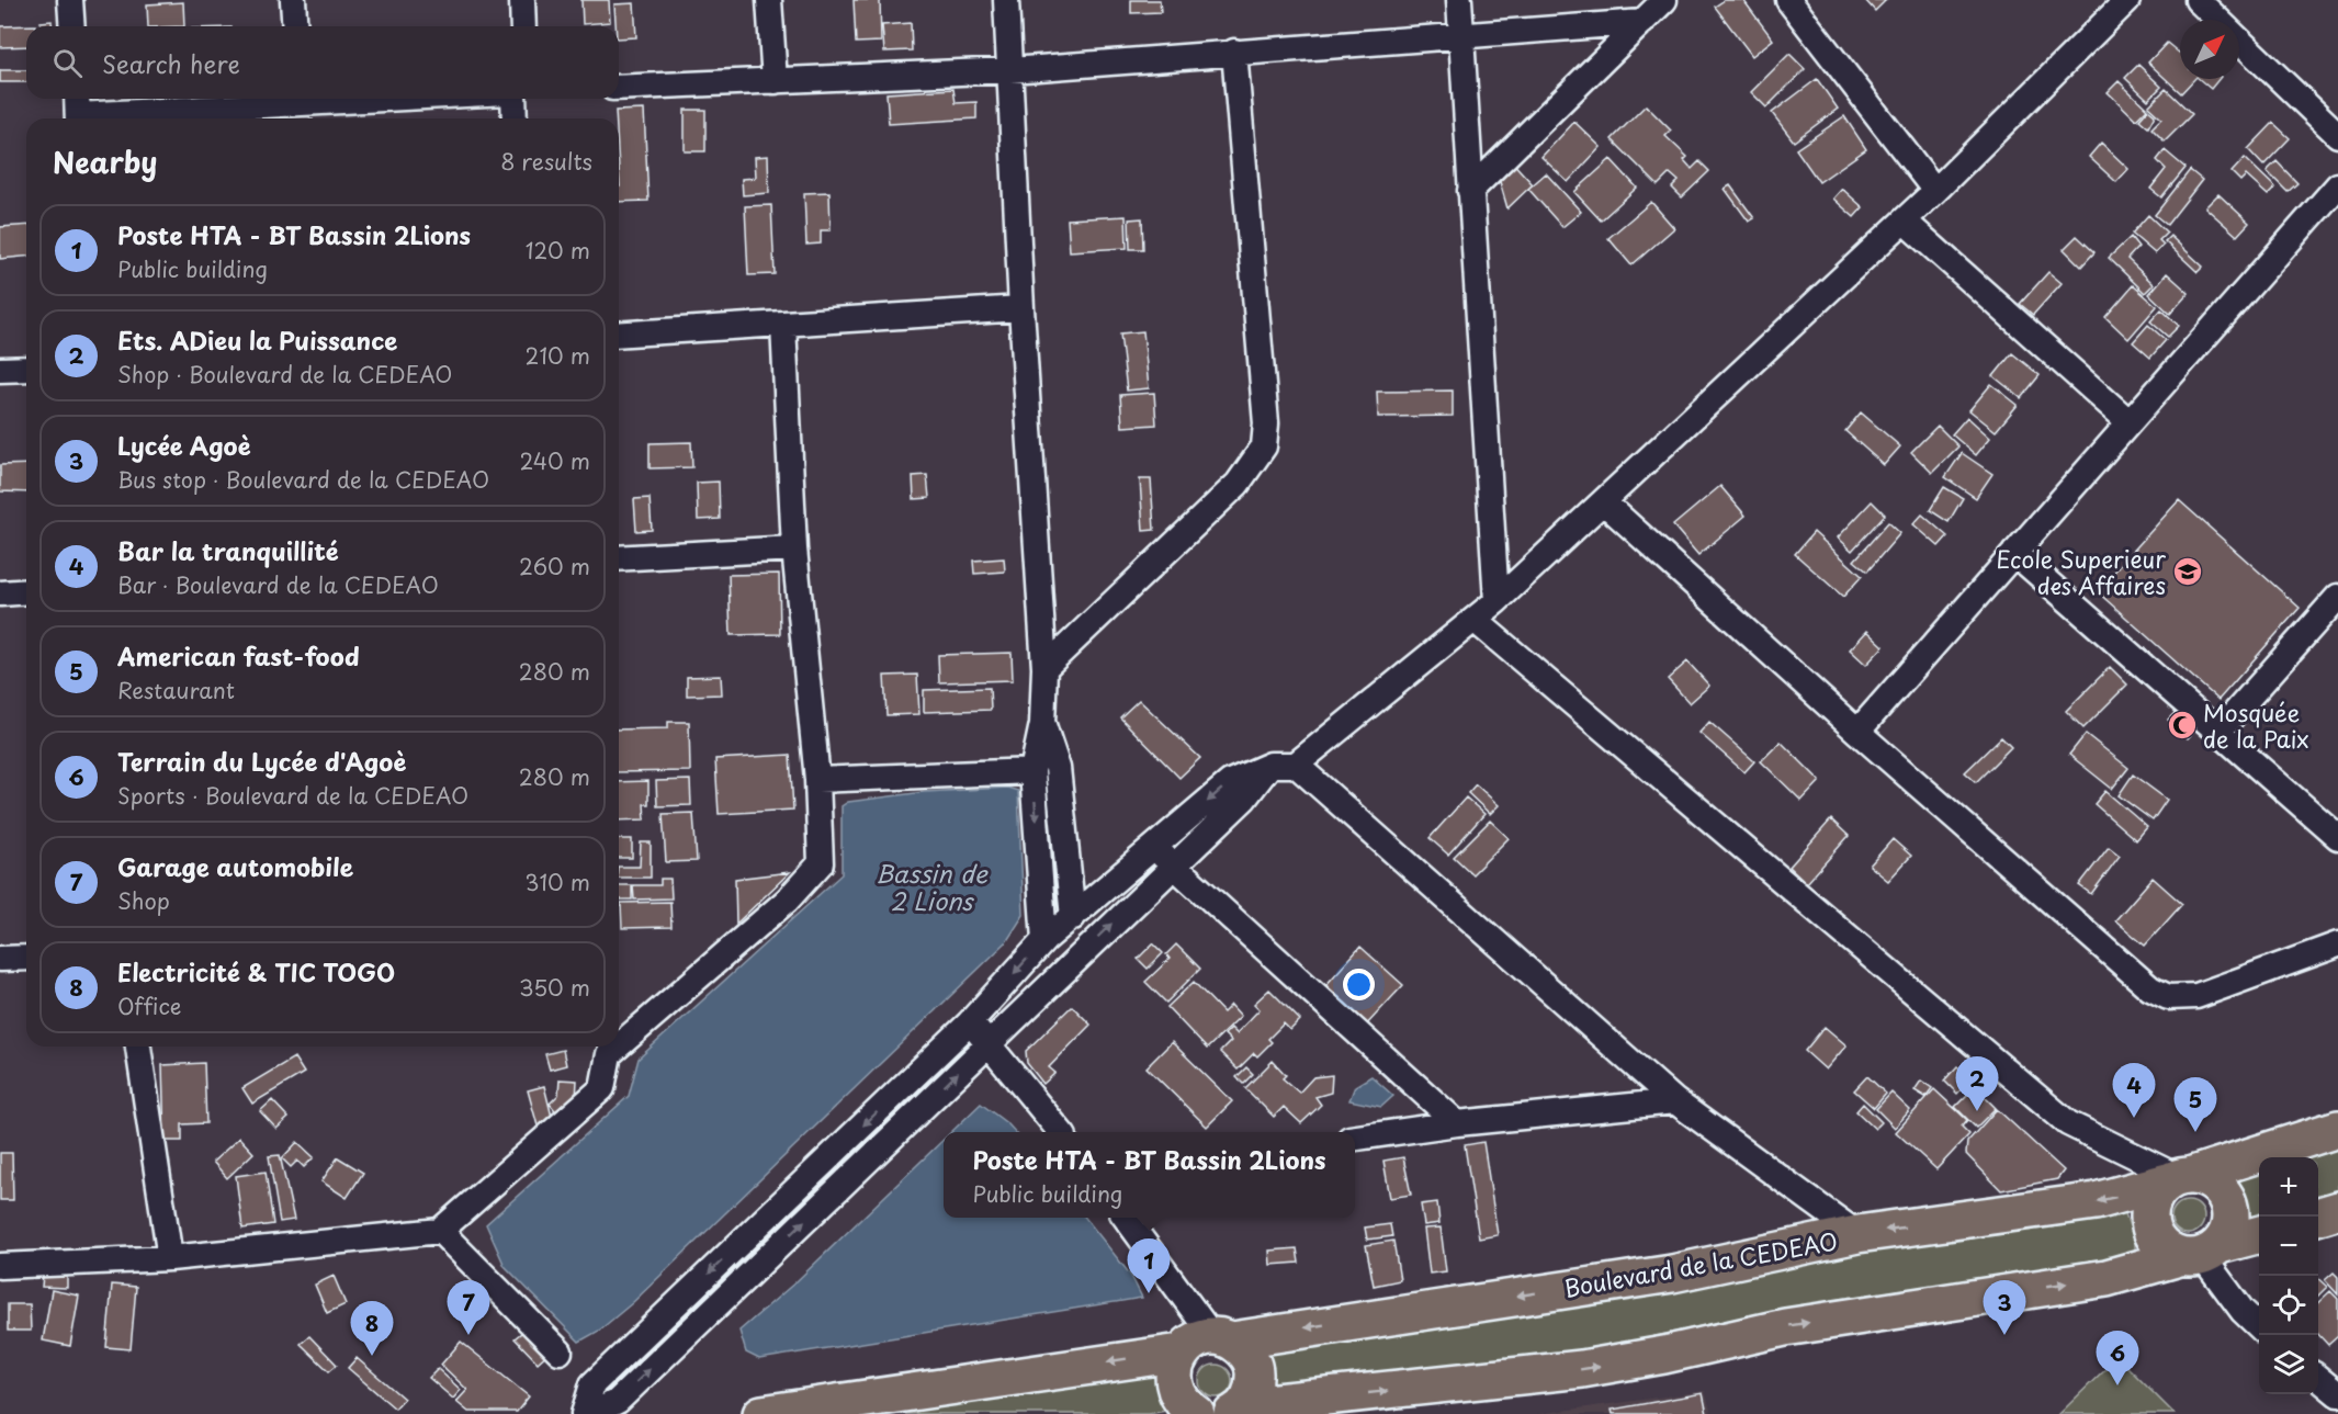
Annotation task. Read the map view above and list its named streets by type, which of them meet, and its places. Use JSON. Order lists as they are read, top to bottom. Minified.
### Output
{"streets":{"main road":["Boulevard de la CEDEAO"]},"water":["Bassin de 2 Lions"],"places":{"school or university":["Ecole Superieur des Affaires"],"mosque":["Mosquée de la Paix"]},"north":"top right","page":{"search":"Search here","heading":["Nearby","8 results"],"list":[{"mark":"1","name":"Poste HTA - BT Bassin 2Lions","note":"Public building","value":"120 m"},{"mark":"2","name":"Ets. ADieu la Puissance","note":"Shop · Boulevard de la CEDEAO","value":"210 m"},{"mark":"3","name":"Lycée Agoè","note":"Bus stop · Boulevard de la CEDEAO","value":"240 m"},{"mark":"4","name":"Bar la tranquillité","note":"Bar · Boulevard de la CEDEAO","value":"260 m"},{"mark":"5","name":"American fast-food","note":"Restaurant","value":"280 m"},{"mark":"6","name":"Terrain du Lycée d'Agoè","note":"Sports · Boulevard de la CEDEAO","value":"280 m"},{"mark":"7","name":"Garage automobile","note":"Shop","value":"310 m"},{"mark":"8","name":"Electricité & TIC TOGO","note":"Office","value":"350 m"}],"pins":["2","4","5","1","3","7","8","6"],"popup":["Poste HTA - BT Bassin 2Lions","Public building"],"map_buttons":["+","−"]}}
